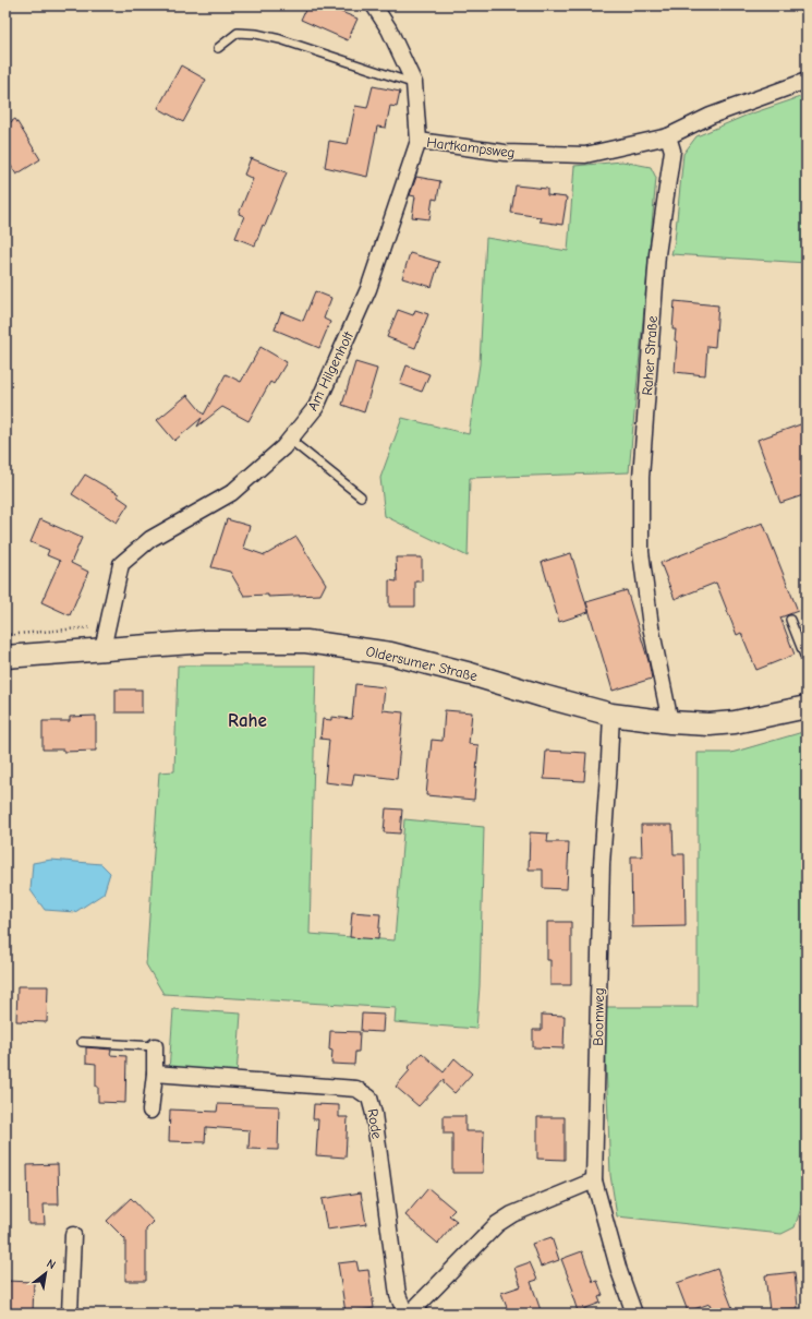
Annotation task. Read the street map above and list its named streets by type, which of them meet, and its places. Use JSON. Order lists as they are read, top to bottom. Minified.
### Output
{"streets":{"main road":["Oldersumer Straße"],"street":["Hartkampsweg","Raher Straße","Am Hilgenholt","Boomweg","Rode"]},"crossings":[["Hartkampsweg","Raher Straße"],["Hartkampsweg","Am Hilgenholt"],["Raher Straße","Oldersumer Straße"],["Am Hilgenholt","Oldersumer Straße"],["Oldersumer Straße","Boomweg"]],"districts":["Rahe"],"north":"top right"}
